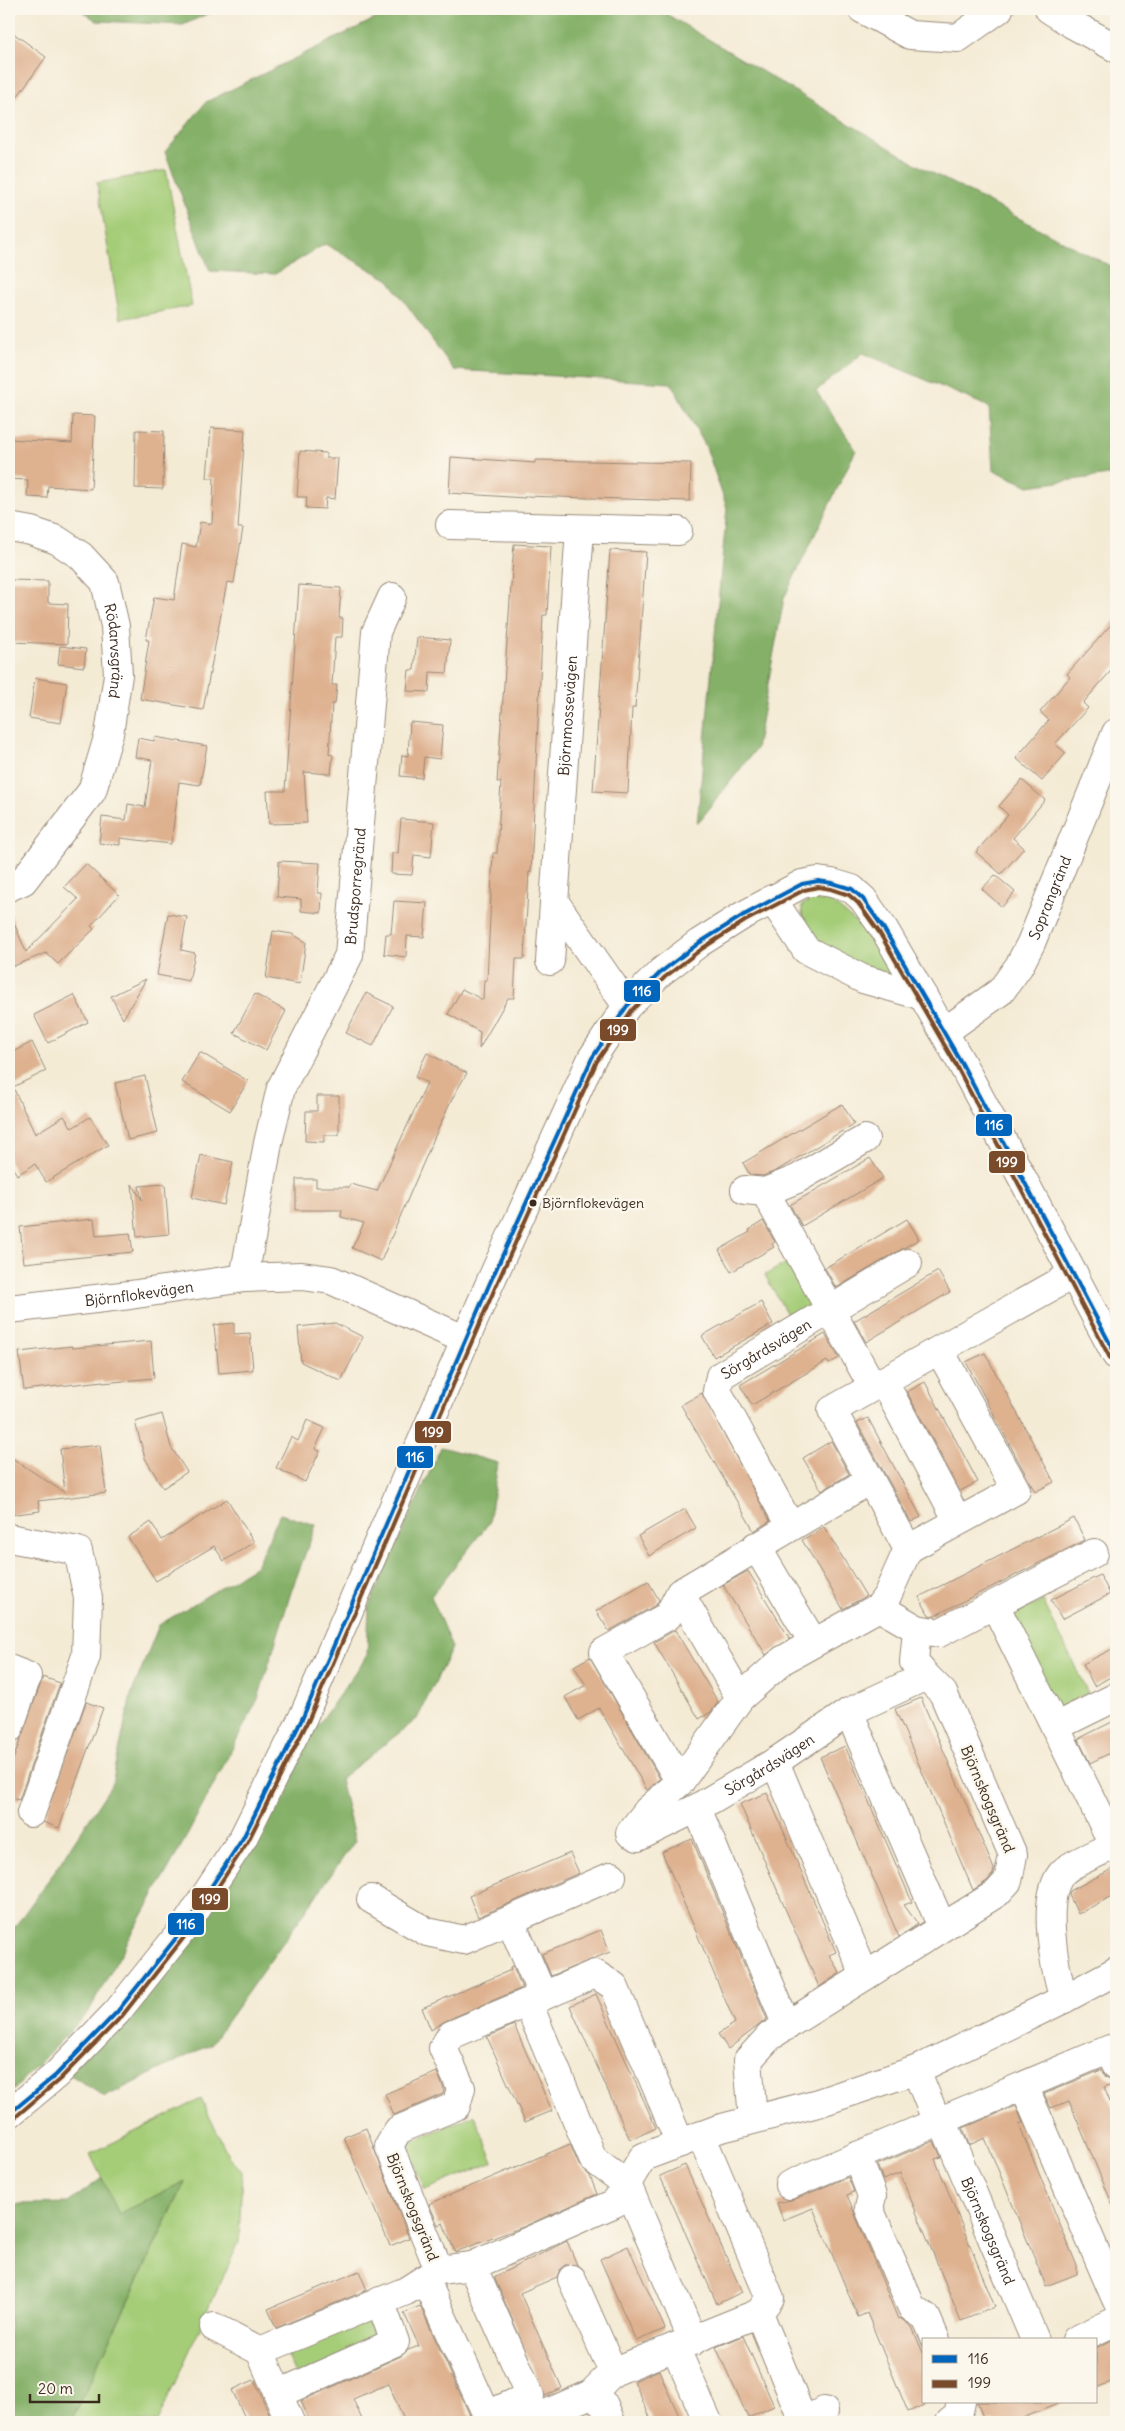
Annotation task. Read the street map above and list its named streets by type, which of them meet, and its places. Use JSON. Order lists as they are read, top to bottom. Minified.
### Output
{"streets":{"street":["Rödarvsgränd","Björnmossevägen","Brudsporregränd","Soprangränd","Björnflokevägen","Sörgårdsvägen","Björnskogsgränd"]},"crossings":[["Brudsporregränd","Björnflokevägen"],["Sörgårdsvägen","Björnskogsgränd"]],"places":["Björnflokevägen"],"lines":["transit line 116","transit line 199"],"legend":["116","199"],"scale_bar":"20 m"}
